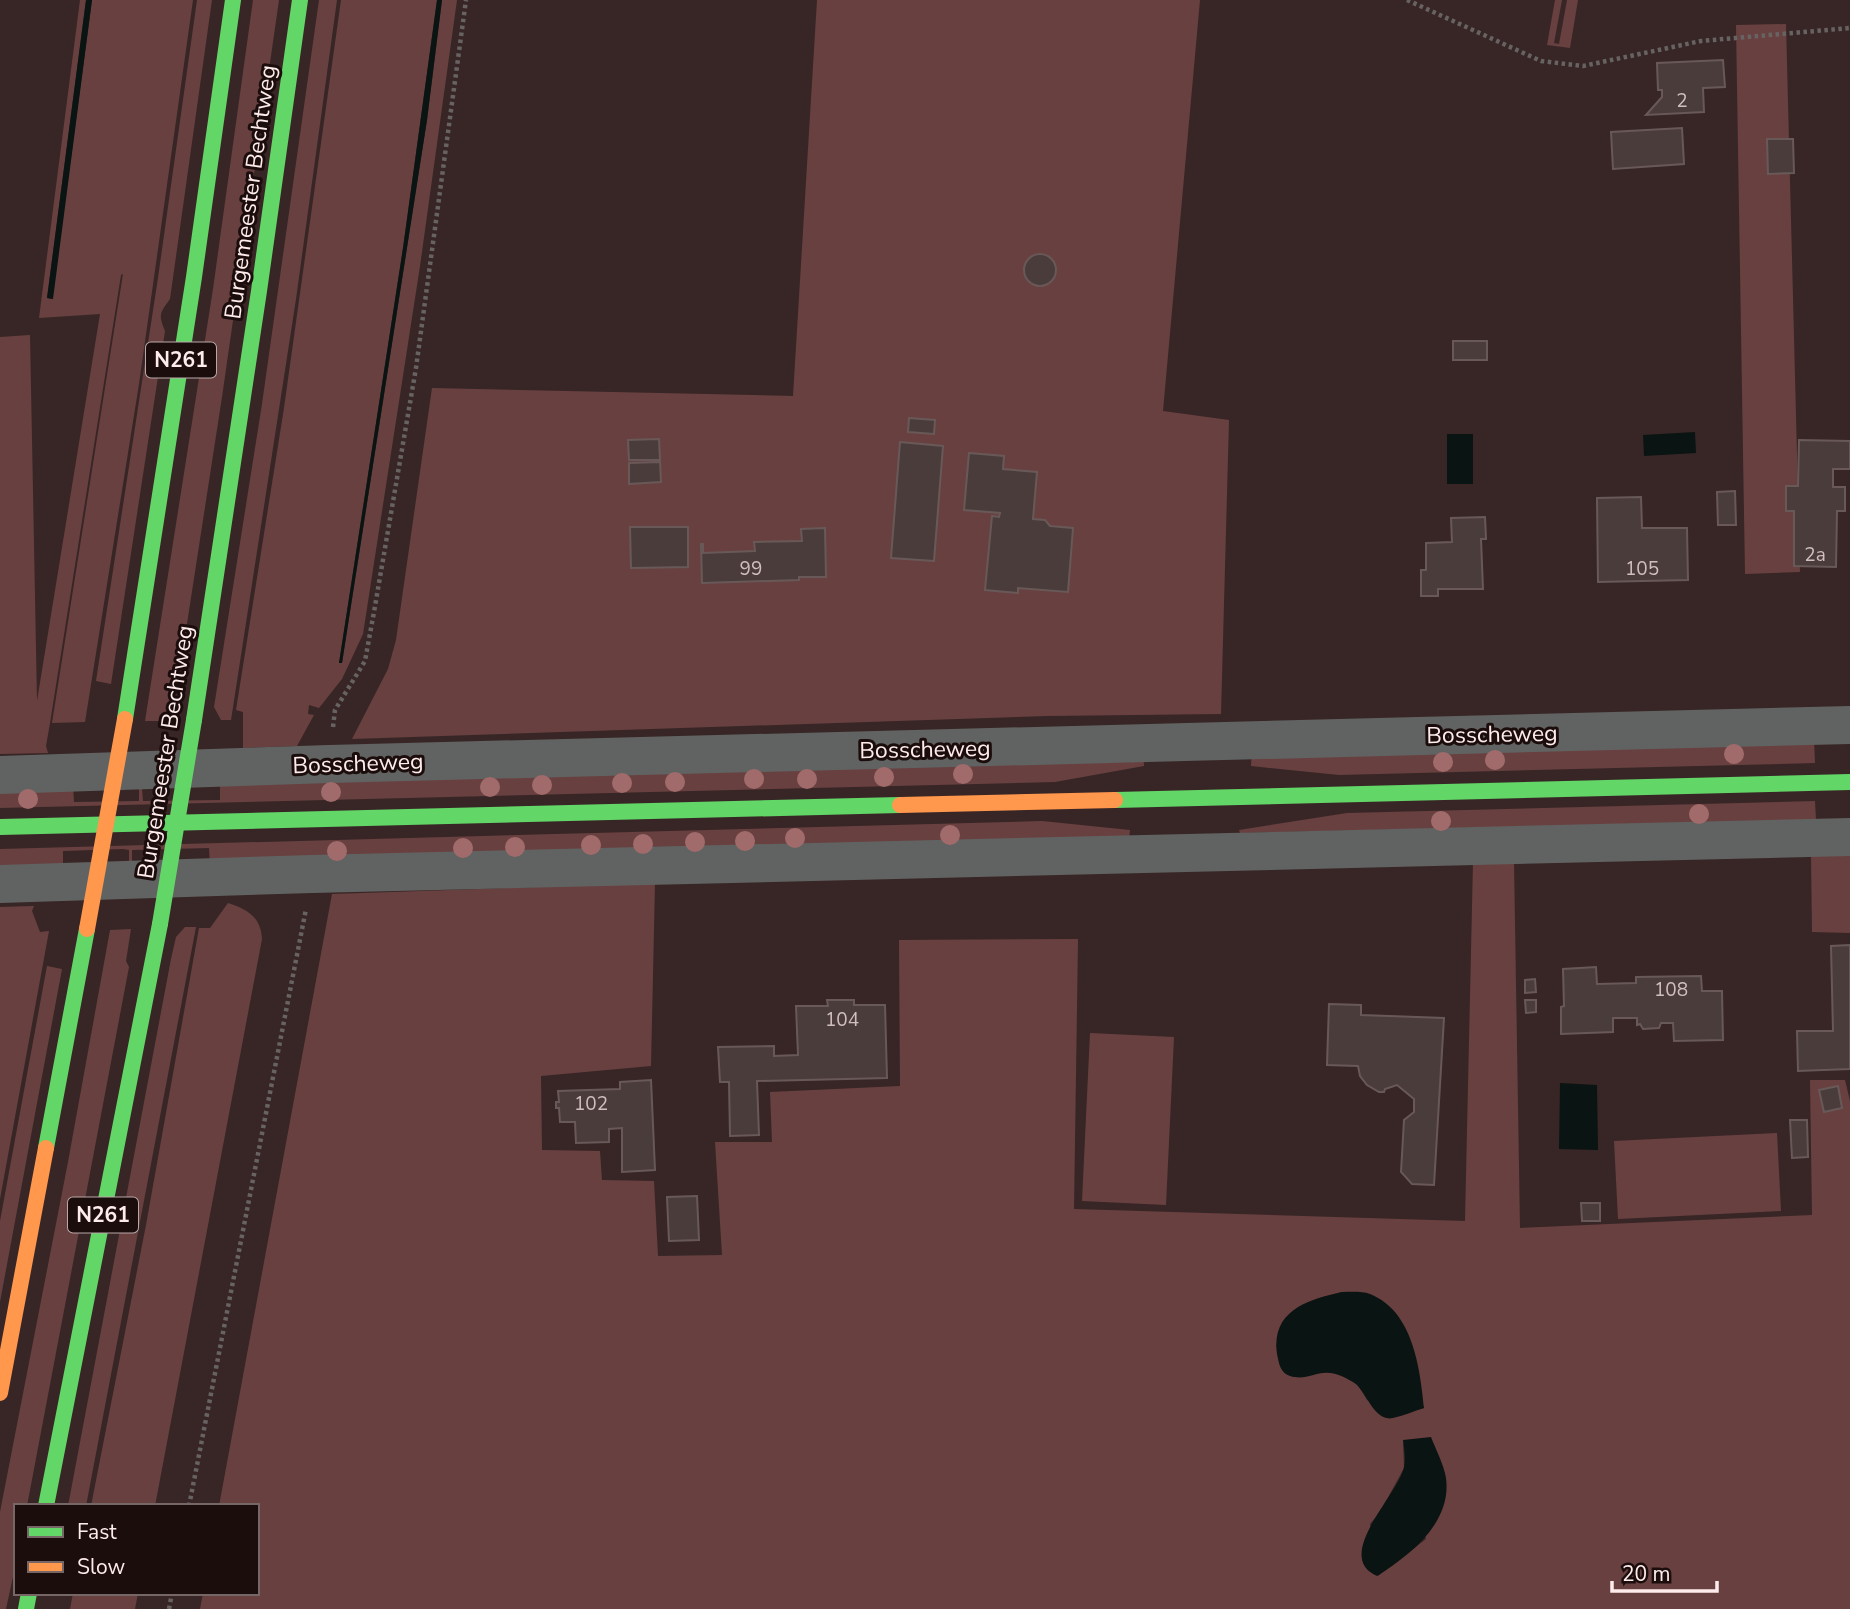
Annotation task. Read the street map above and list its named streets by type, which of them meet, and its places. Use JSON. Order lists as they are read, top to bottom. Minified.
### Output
{"streets":{"main road":["Burgemeester Bechtweg","N261"],"street":["Bosscheweg"]},"house_numbers":["2","2a","99","105","108","104","102"],"legend":["Fast","Slow"],"scale_bar":"20 m"}
